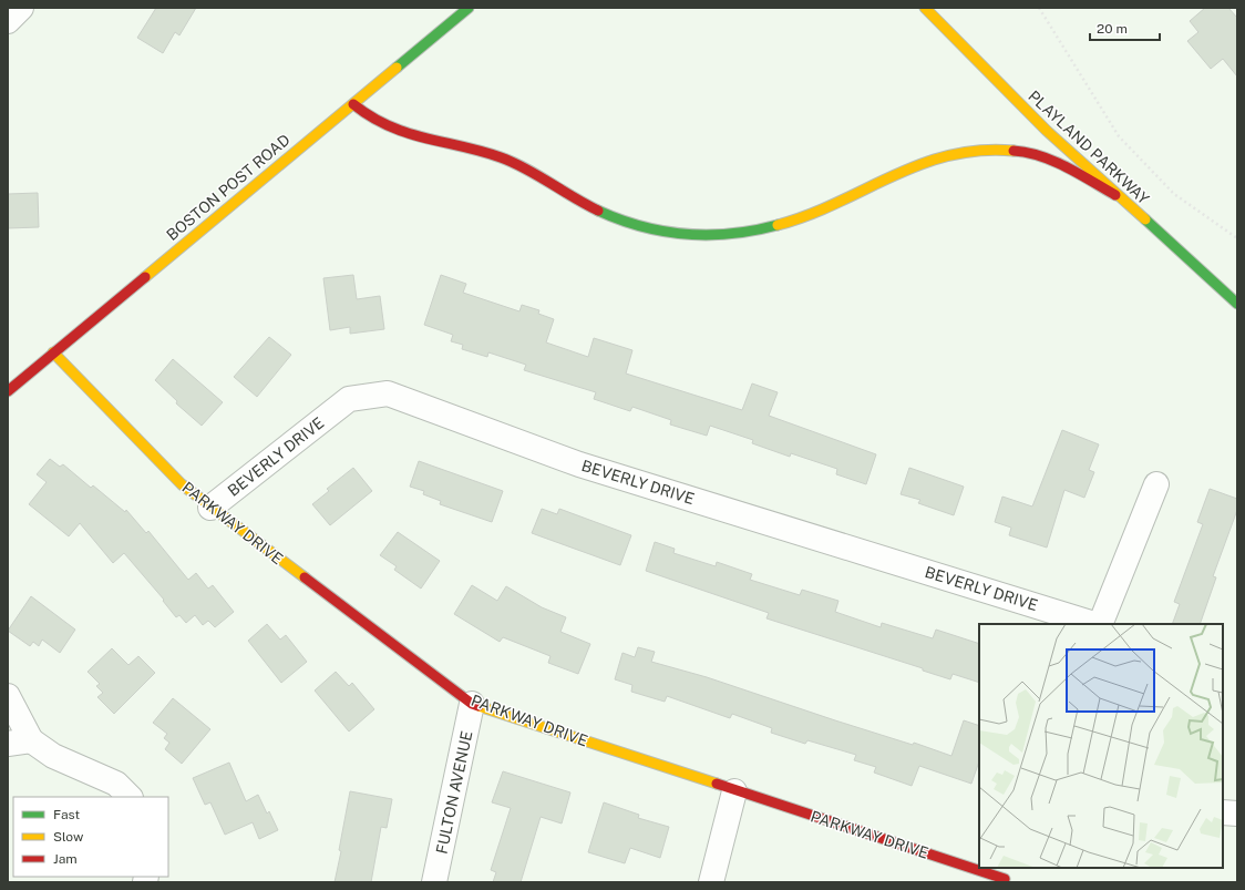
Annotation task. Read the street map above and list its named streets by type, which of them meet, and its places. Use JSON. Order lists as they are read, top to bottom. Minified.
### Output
{"streets":{"main road":["PLAYLAND PARKWAY","BOSTON POST ROAD","PARKWAY DRIVE"],"street":["BEVERLY DRIVE","FULTON AVENUE"]},"crossings":[["BOSTON POST ROAD","PARKWAY DRIVE"],["BEVERLY DRIVE","PARKWAY DRIVE"],["PARKWAY DRIVE","FULTON AVENUE"]],"legend":["Fast","Slow","Jam"],"scale_bar":"20 m"}
